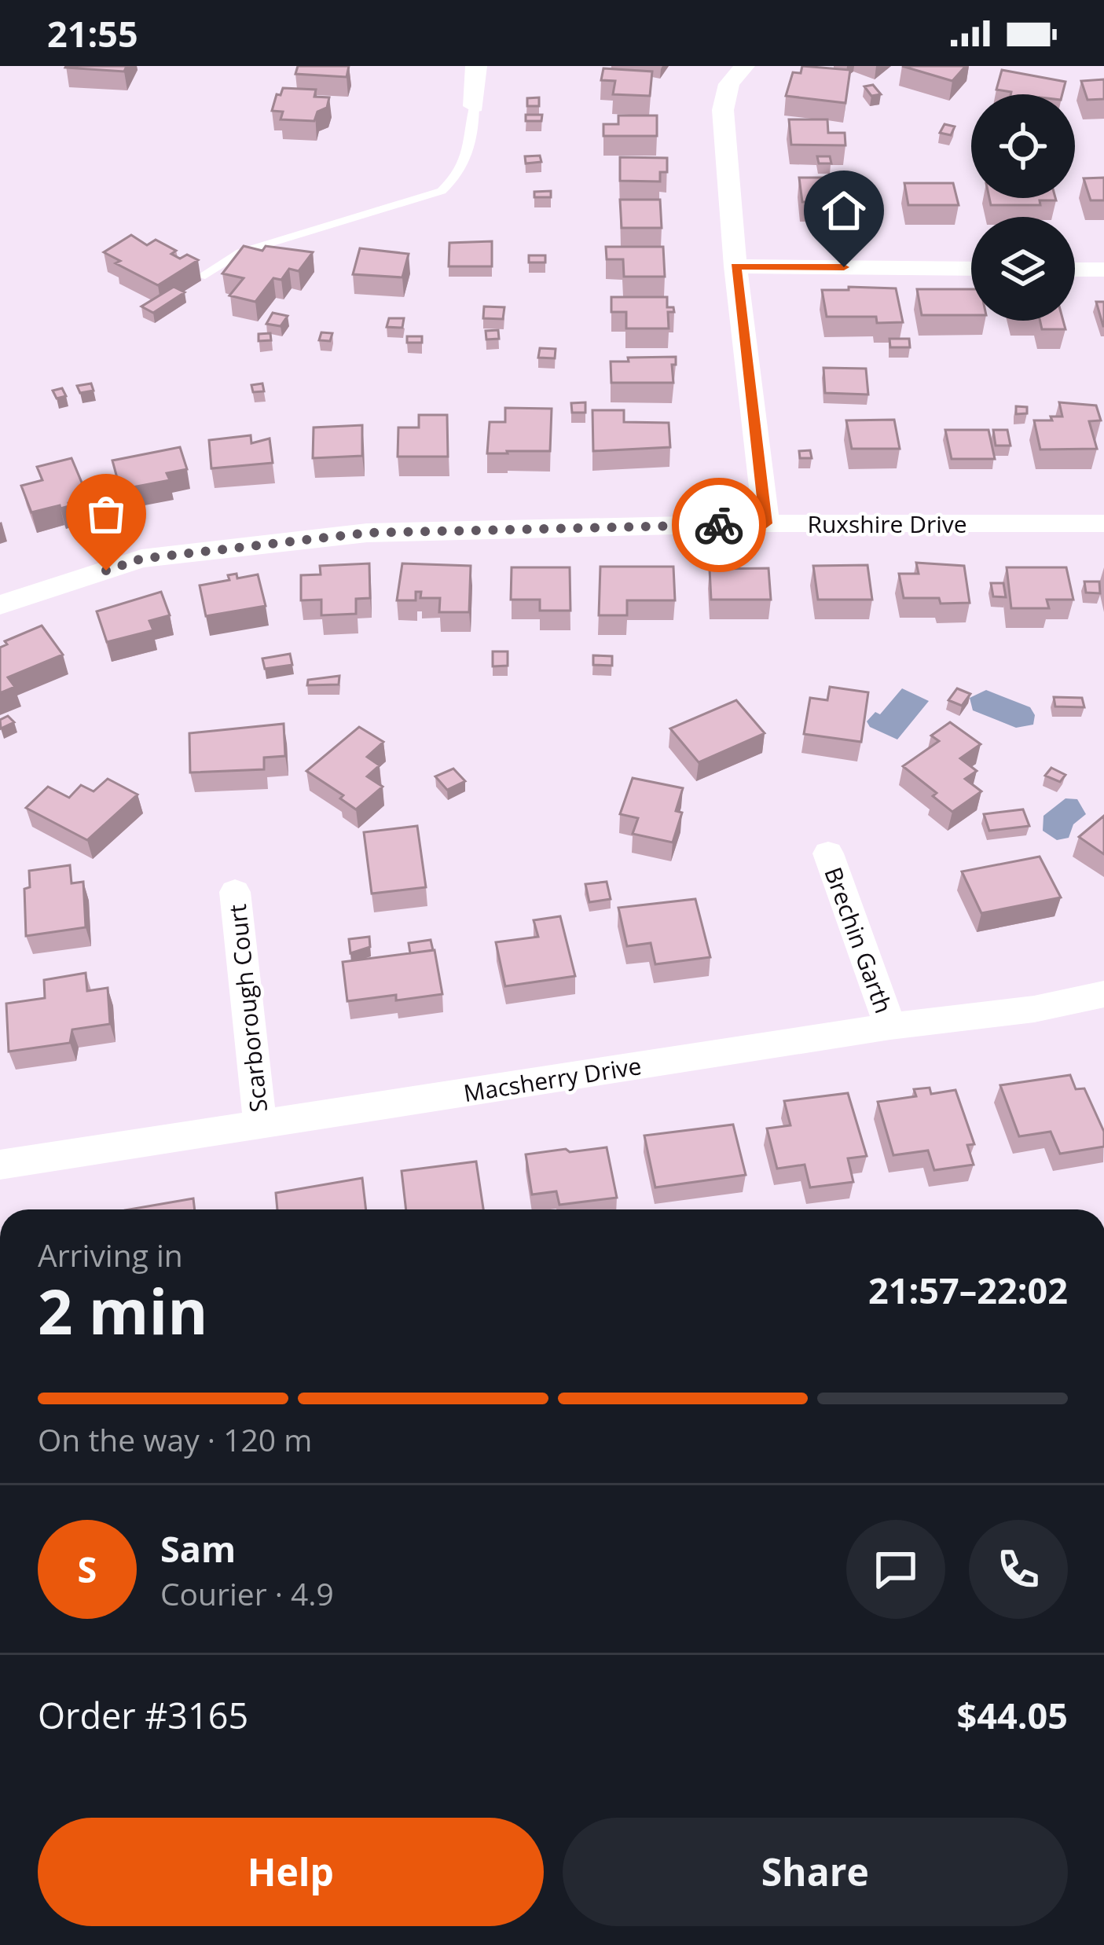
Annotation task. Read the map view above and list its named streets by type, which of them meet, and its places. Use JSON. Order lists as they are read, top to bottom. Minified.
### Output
{"streets":{"street":["Ruxshire Drive","Brechin Garth","Scarborough Court","Macsherry Drive"]},"crossings":[["Brechin Garth","Macsherry Drive"],["Scarborough Court","Macsherry Drive"]],"page":{"status":"21:55","heading":["2 min","Arriving in","21:57–22:02"],"panel":["Sam","Courier · 4.9","Order #3165","$44.05"],"bar":"On the way · 120 m","round":"S","buttons":["Help","Share"]}}
